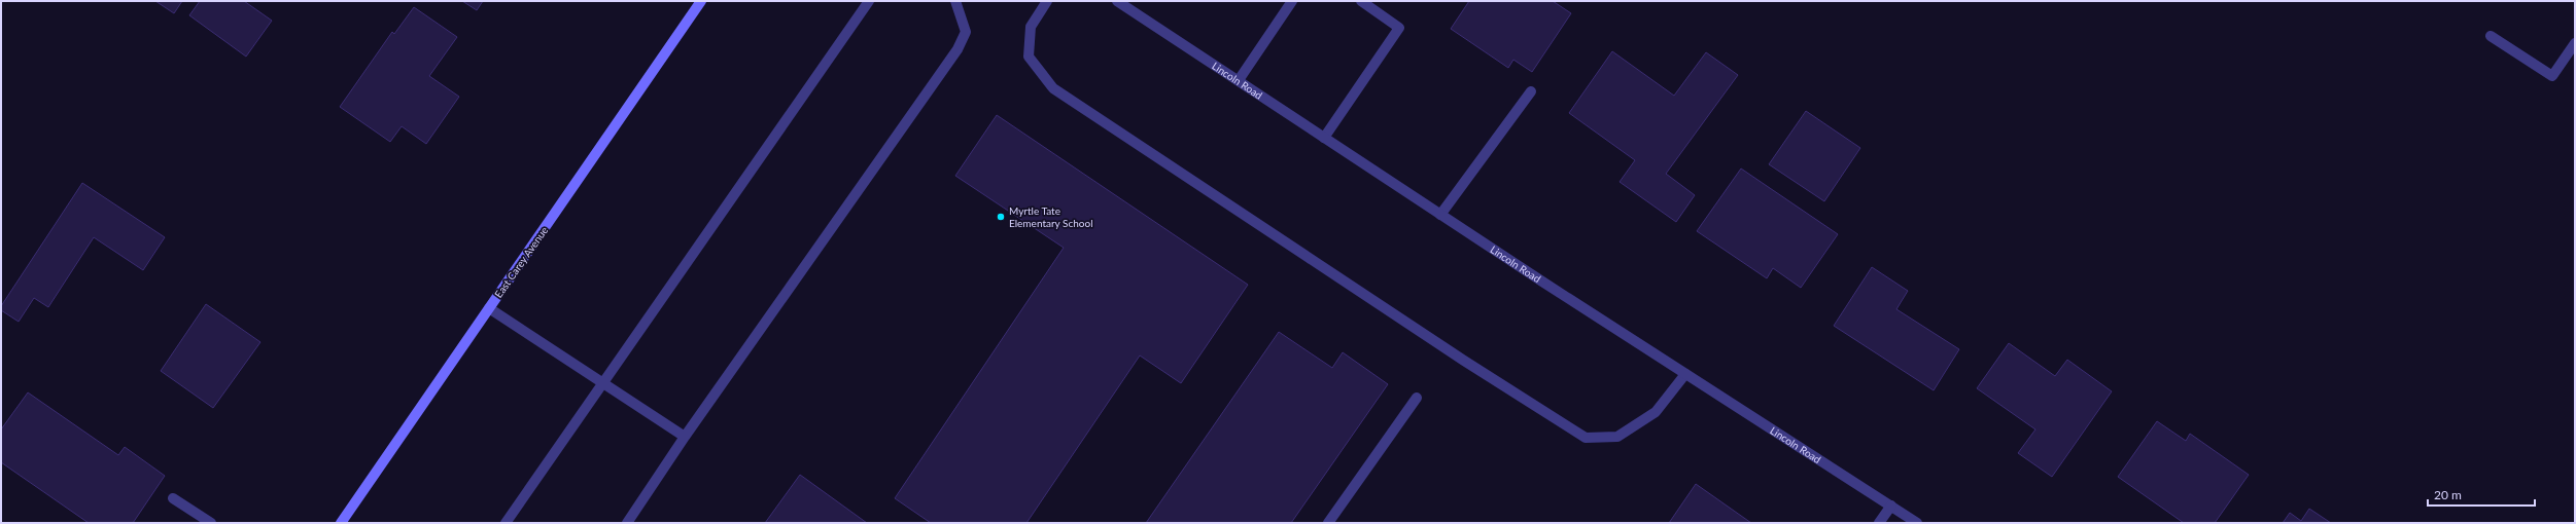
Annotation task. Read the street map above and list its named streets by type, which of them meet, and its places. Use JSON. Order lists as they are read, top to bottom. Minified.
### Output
{"streets":{"main road":["East Carey Avenue"],"street":["Lincoln Road"]},"places":["Myrtle Tate Elementary School"],"scale_bar":"20 m"}
